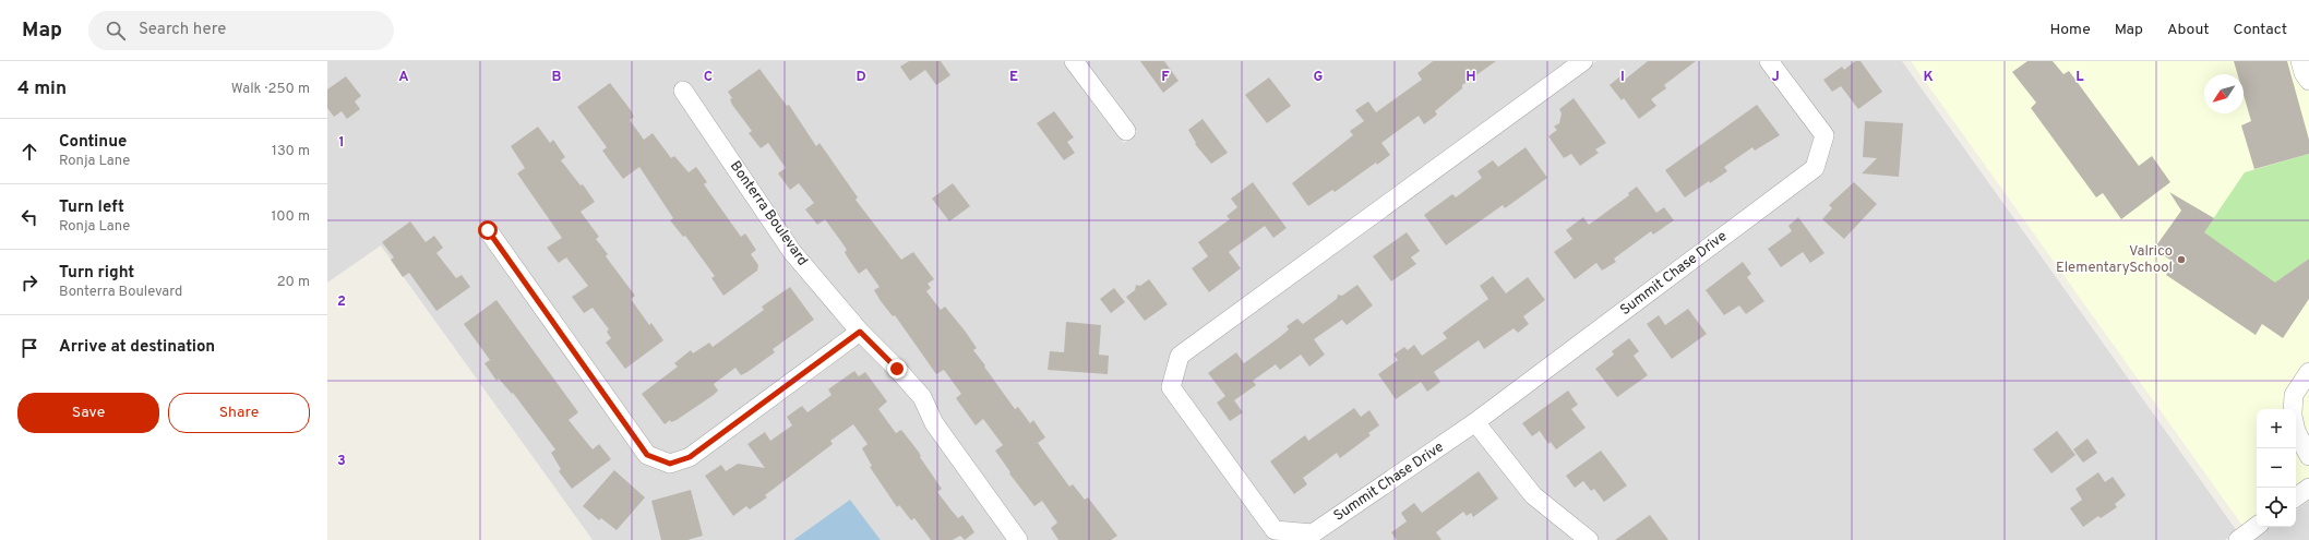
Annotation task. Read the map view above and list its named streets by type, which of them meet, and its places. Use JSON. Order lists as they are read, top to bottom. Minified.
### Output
{"streets":{"street":["Bonterra Boulevard","Summit Chase Drive"]},"places":["Valrico ElementarySchool"],"north":"bottom left","page":{"header":"Map","search":"Search here","nav":["Home","Map","About","Contact"],"heading":["4 min","Walk · 250 m"],"list":[["Continue","Ronja Lane","130 m"],["Turn left","Ronja Lane","100 m"],["Turn right","Bonterra Boulevard","20 m"],"Arrive at destination"],"buttons":["Save","Share"],"map_buttons":["+","−"]},"grid":{"columns":["A","B","C","D","E","F","G","H","I","J","K","L"],"rows":["1","2","3"]}}
